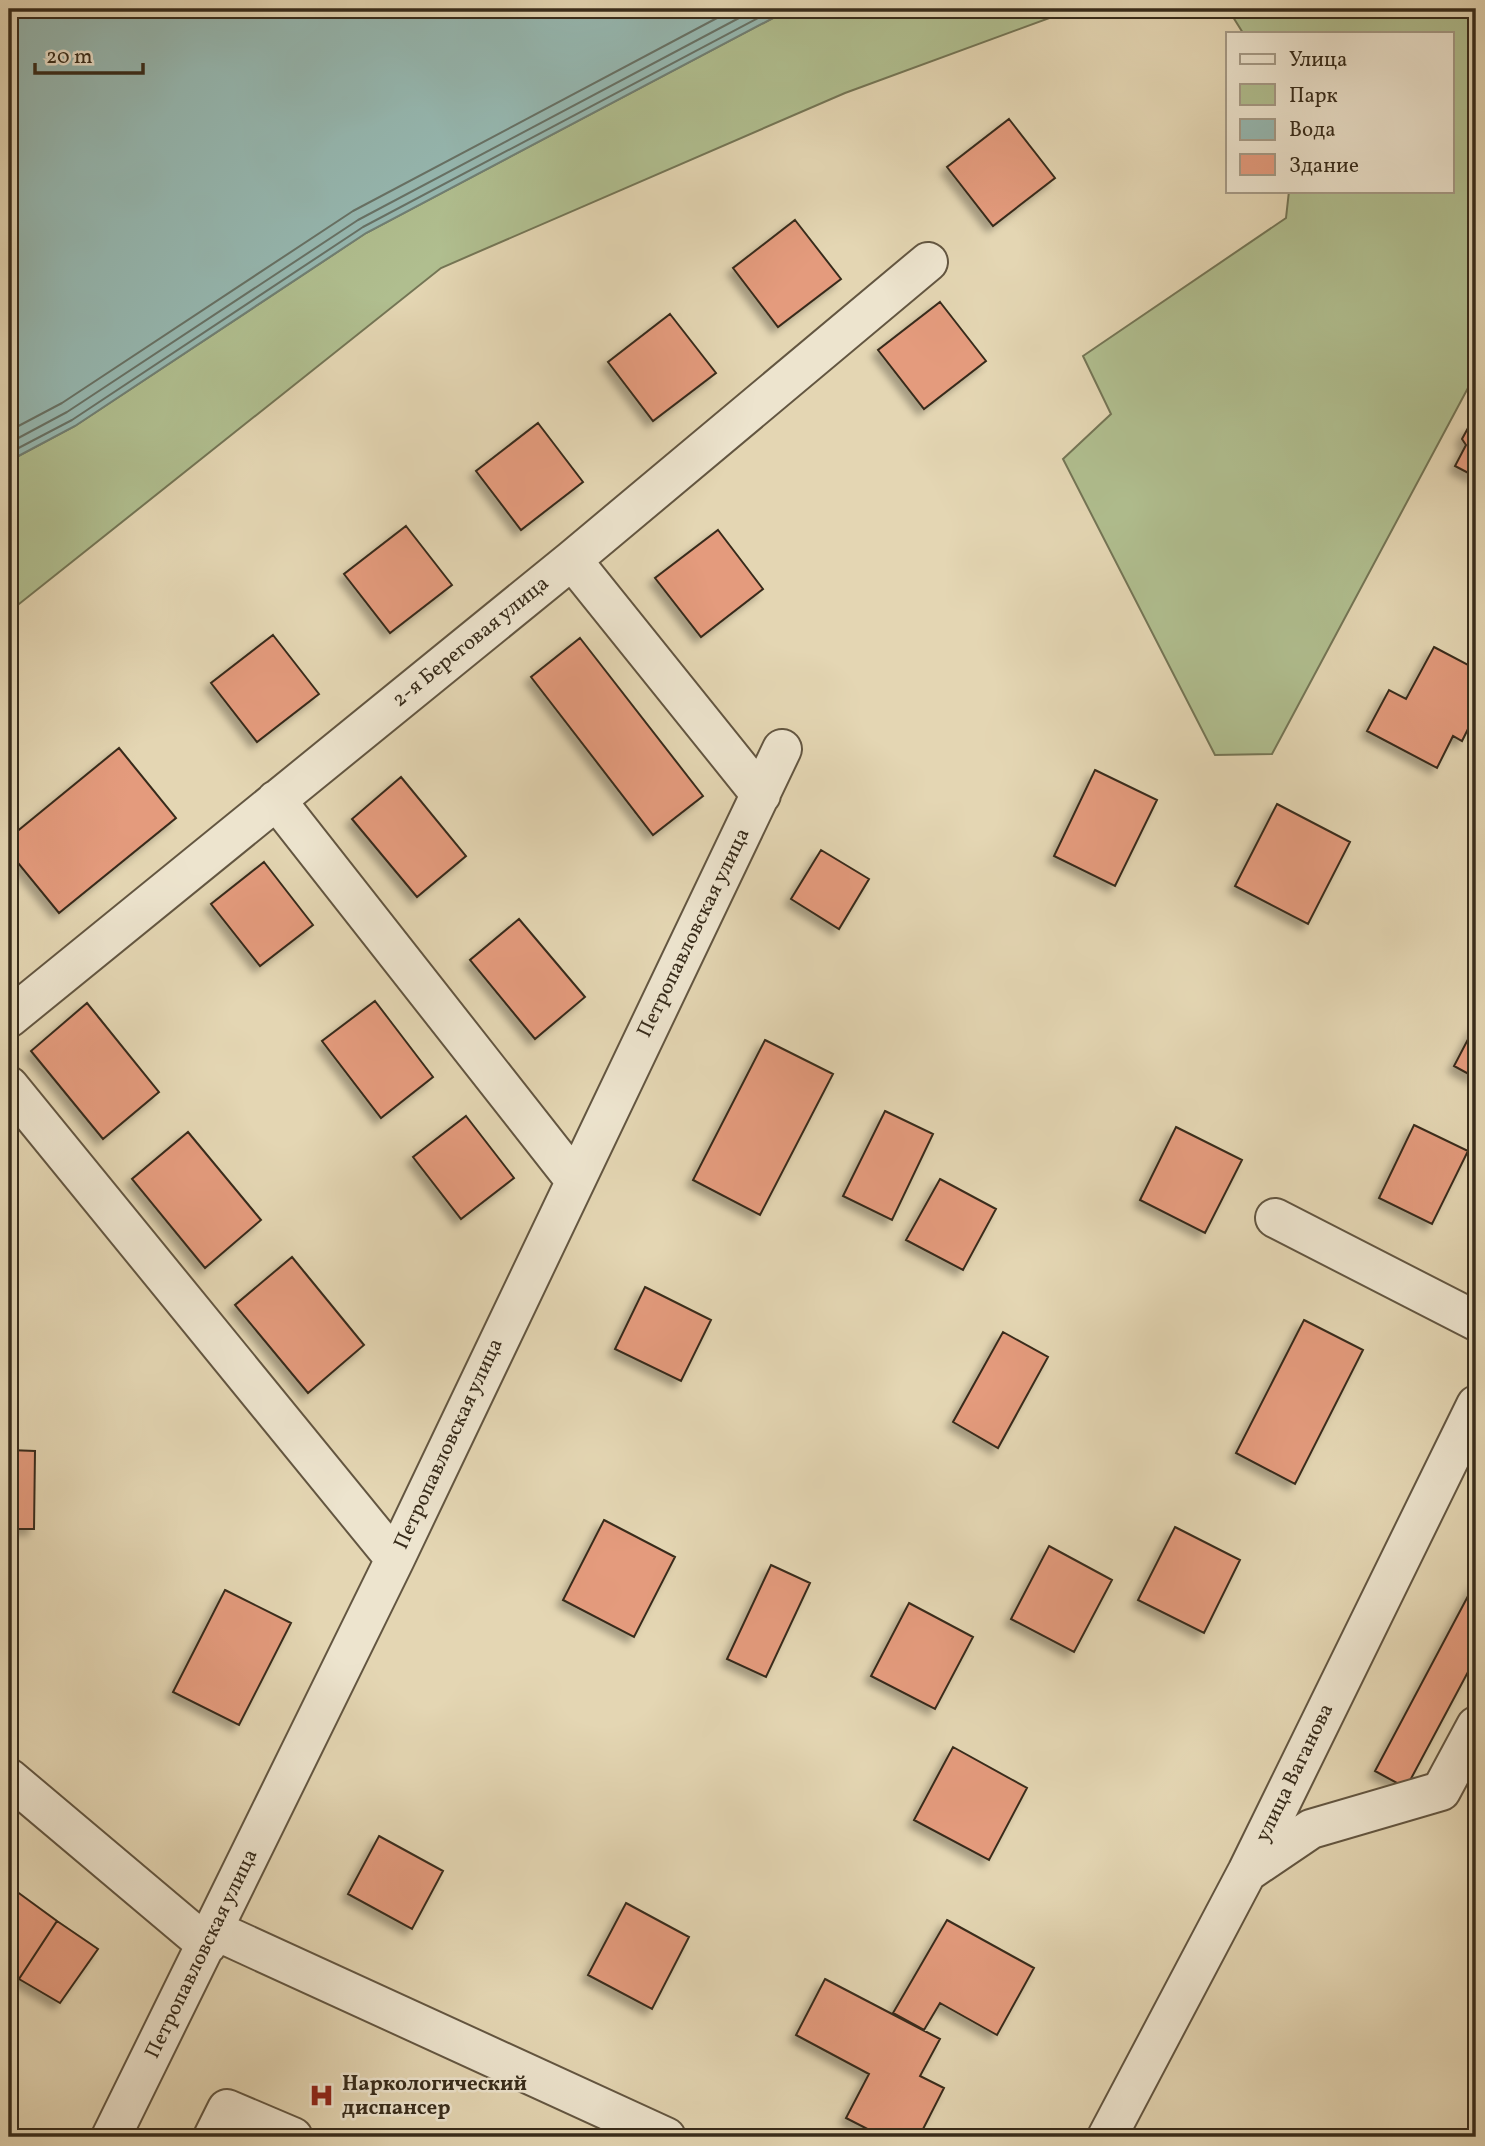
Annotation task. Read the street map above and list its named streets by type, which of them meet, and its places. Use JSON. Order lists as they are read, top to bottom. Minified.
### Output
{"streets":{"street":["2-я Береговая улица","Петропавловская улица","улица Ваганова"]},"places":{"hospital":["Наркологический диспансер"]},"legend":["Улица","Парк","Вода","Здание"],"scale_bar":"20 m"}
